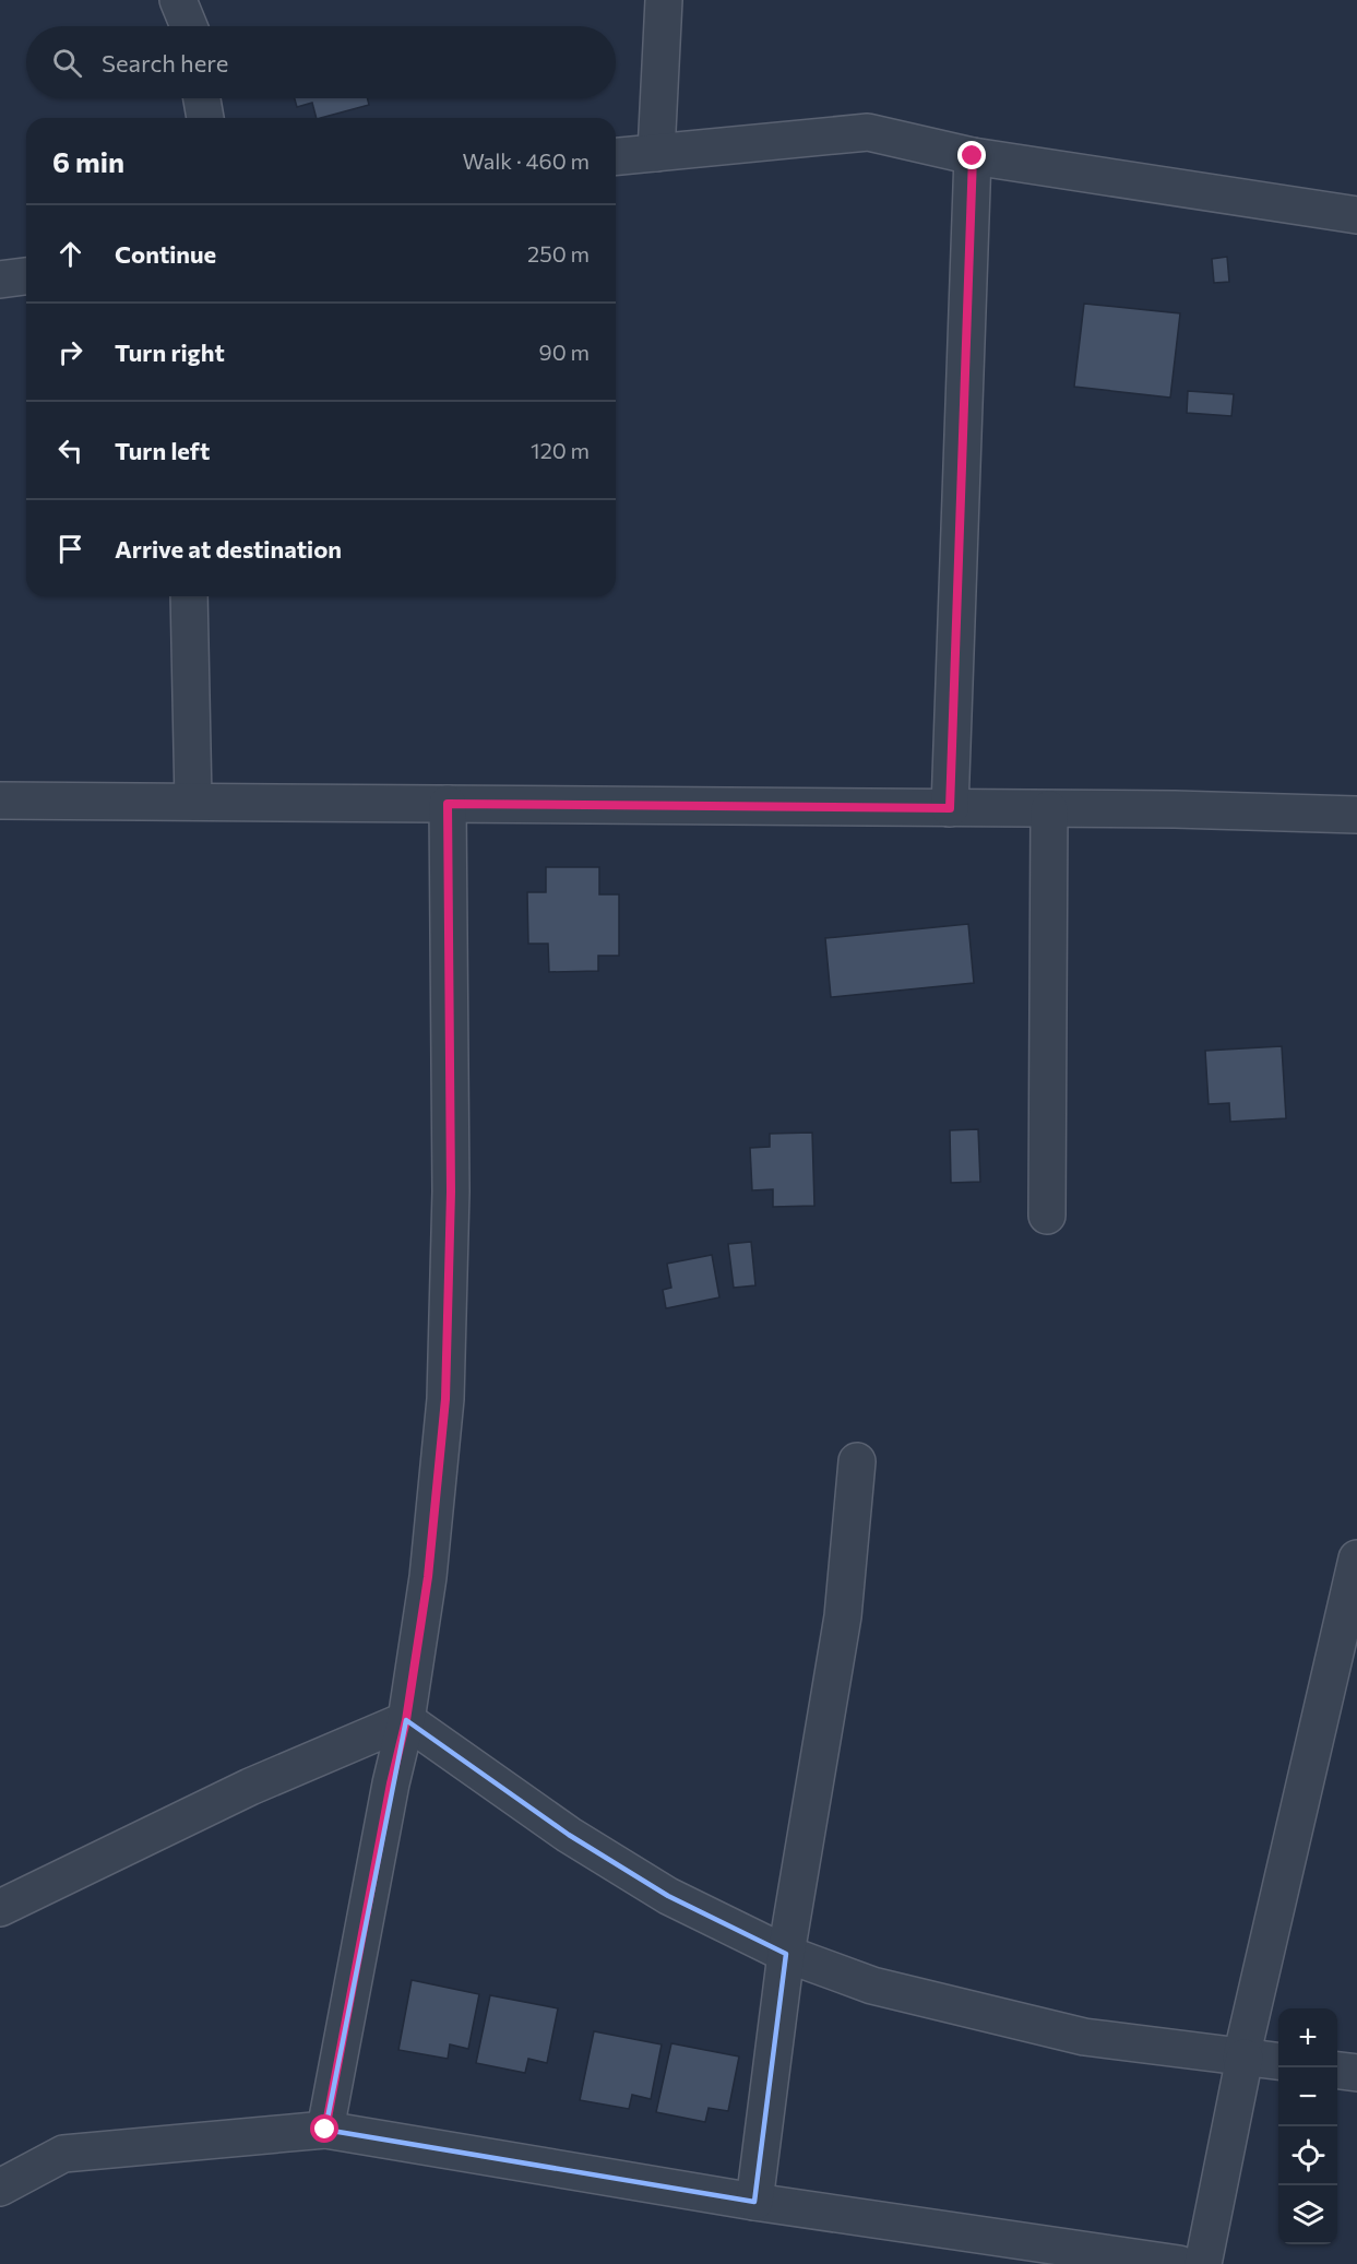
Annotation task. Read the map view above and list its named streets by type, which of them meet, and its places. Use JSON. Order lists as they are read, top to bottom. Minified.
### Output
{"page":{"search":"Search here","heading":["6 min","Walk · 460 m"],"list":[["Continue","250 m"],["Turn right","90 m"],["Turn left","120 m"],"Arrive at destination"],"map_buttons":["+","−"]}}
